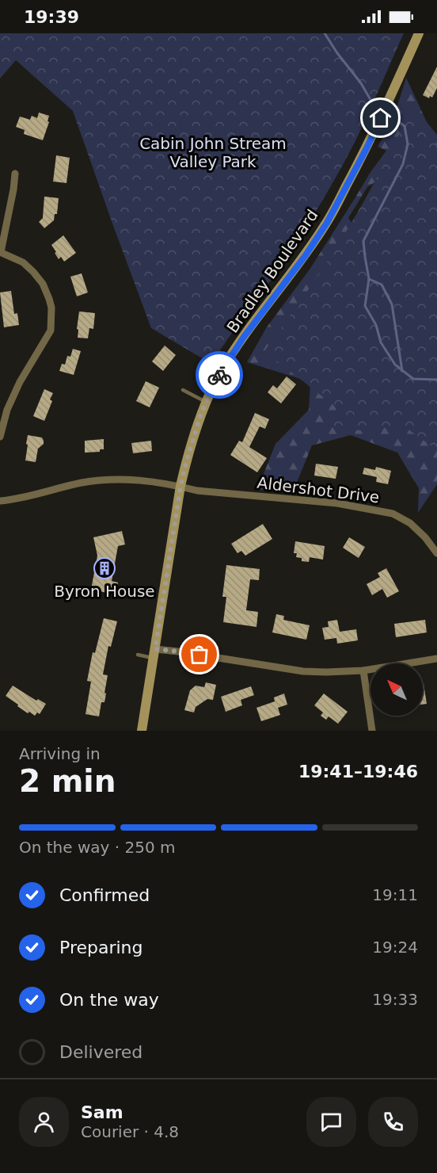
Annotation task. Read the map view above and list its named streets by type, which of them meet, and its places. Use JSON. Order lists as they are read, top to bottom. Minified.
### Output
{"streets":{"main road":["Bradley Boulevard"],"street":["Aldershot Drive"]},"crossings":[["Bradley Boulevard","Aldershot Drive"]],"parks":["Cabin John Stream Valley Park"],"places":{"building":["Byron House"]},"north":"top left","page":{"status":"19:39","heading":["2 min","Arriving in","19:41–19:46"],"panel":["Sam","Courier · 4.8"],"bar":"On the way · 250 m","list":[["Confirmed","19:11"],["Preparing","19:24"],["On the way","19:33"],"Delivered"]}}
